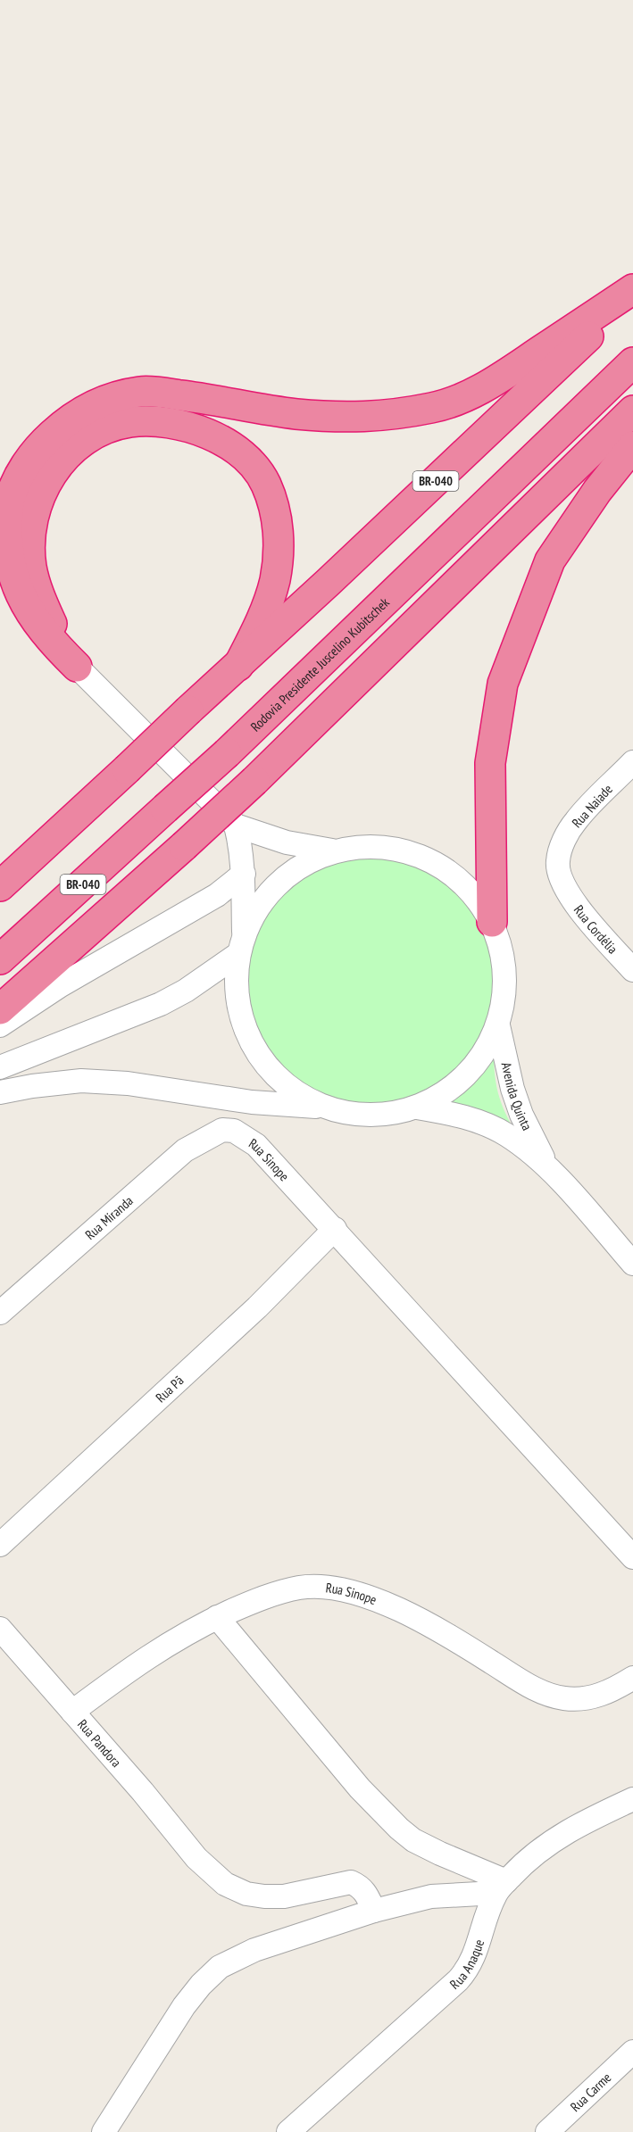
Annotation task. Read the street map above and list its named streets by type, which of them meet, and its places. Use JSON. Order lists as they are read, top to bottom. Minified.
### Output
{"streets":{"highway":["BR-040","Rodovia Presidente Juscelino Kubitschek"],"street":["Rua Naiade","Rua Cordélia","Avenida Quinta","Rua Sinope","Rua Miranda","Rua Pã","Rua Pandora","Rua Anaque","Rua Carme"]},"crossings":[["Rua Naiade","Rua Cordélia"],["Rua Sinope","Rua Miranda"],["Rua Sinope","Rua Pã"],["Rua Sinope","Rua Pandora"]]}
